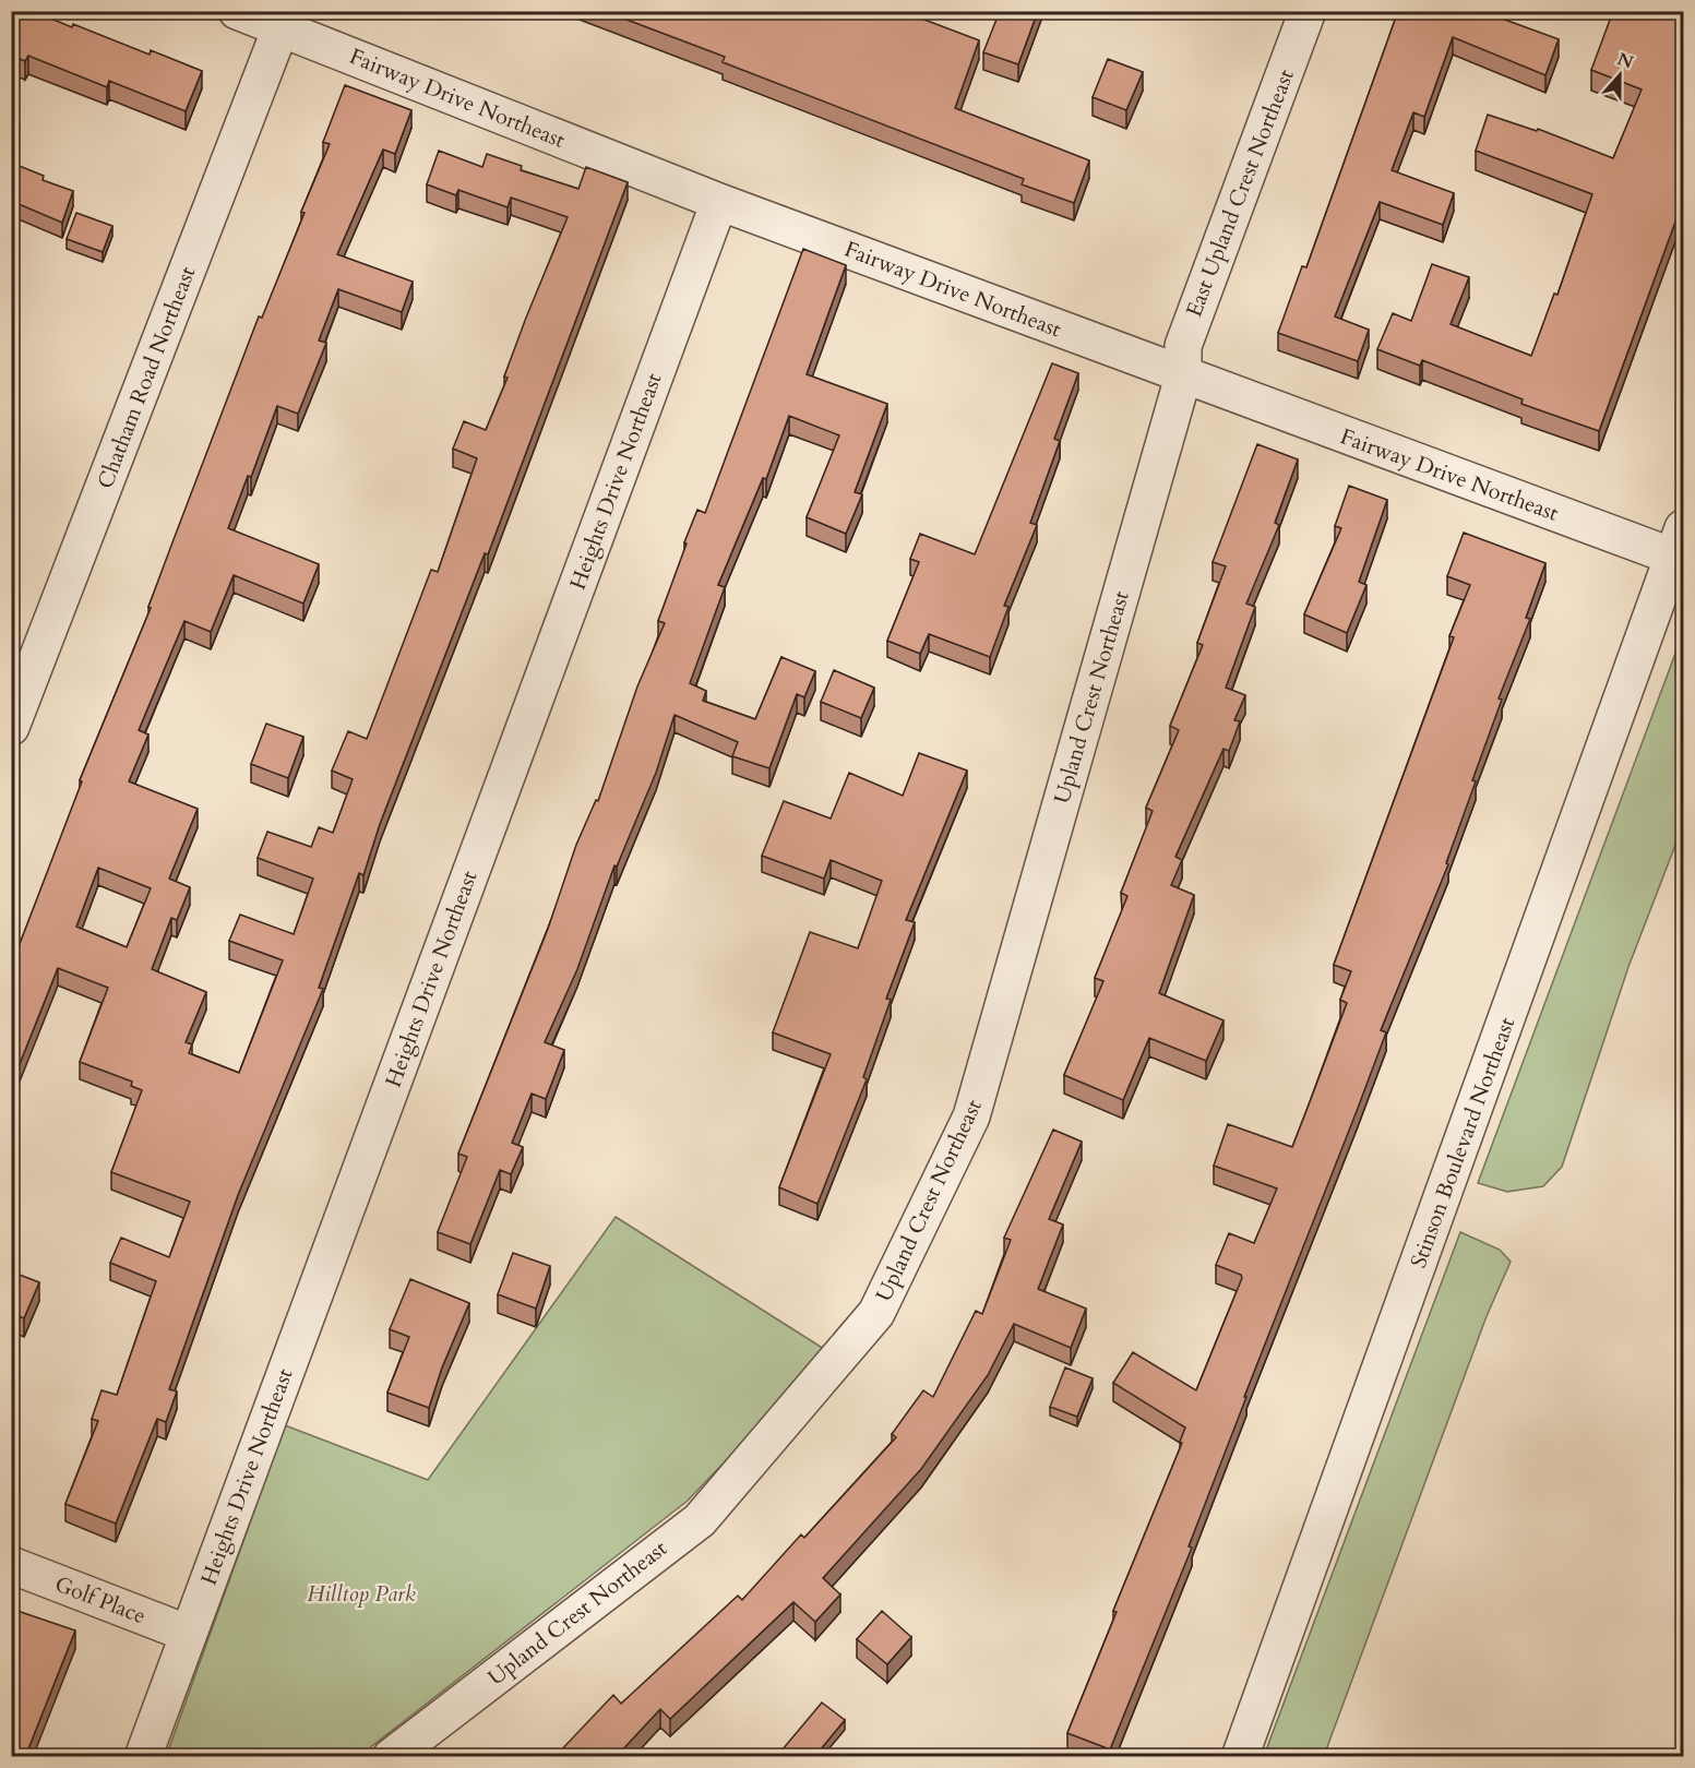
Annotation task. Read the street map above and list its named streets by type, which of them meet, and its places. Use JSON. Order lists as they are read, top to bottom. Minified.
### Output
{"streets":{"street":["Fairway Drive Northeast","East Upland Crest Northeast","Chatham Road Northeast","Heights Drive Northeast","Upland Crest Northeast","Stinson Boulevard Northeast","Golf Place"]},"crossings":[["Fairway Drive Northeast","East Upland Crest Northeast"],["Fairway Drive Northeast","Chatham Road Northeast"],["Fairway Drive Northeast","Heights Drive Northeast"],["Fairway Drive Northeast","Upland Crest Northeast"],["Fairway Drive Northeast","Stinson Boulevard Northeast"],["East Upland Crest Northeast","Upland Crest Northeast"],["Heights Drive Northeast","Golf Place"]],"parks":["Hilltop Park"],"north":"top"}
